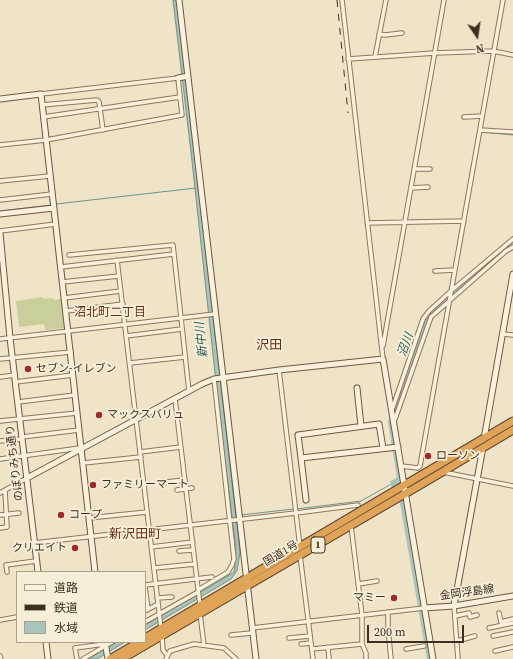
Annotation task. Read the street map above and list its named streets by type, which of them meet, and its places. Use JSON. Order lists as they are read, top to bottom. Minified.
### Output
{"streets":{"highway":["1","国道1号"],"street":["のぼりみち通り","金岡浮島線"]},"districts":["沼北町二丁目","沢田","新沢田町"],"water":["新中川","沼川"],"places":["セブン-イレブン","マックスバリュ","ローソン","ファミリーマート","コープ","クリエイト","マミー"],"legend":["道路","鉄道","水域"],"scale_bar":"200 m","north":"bottom"}
